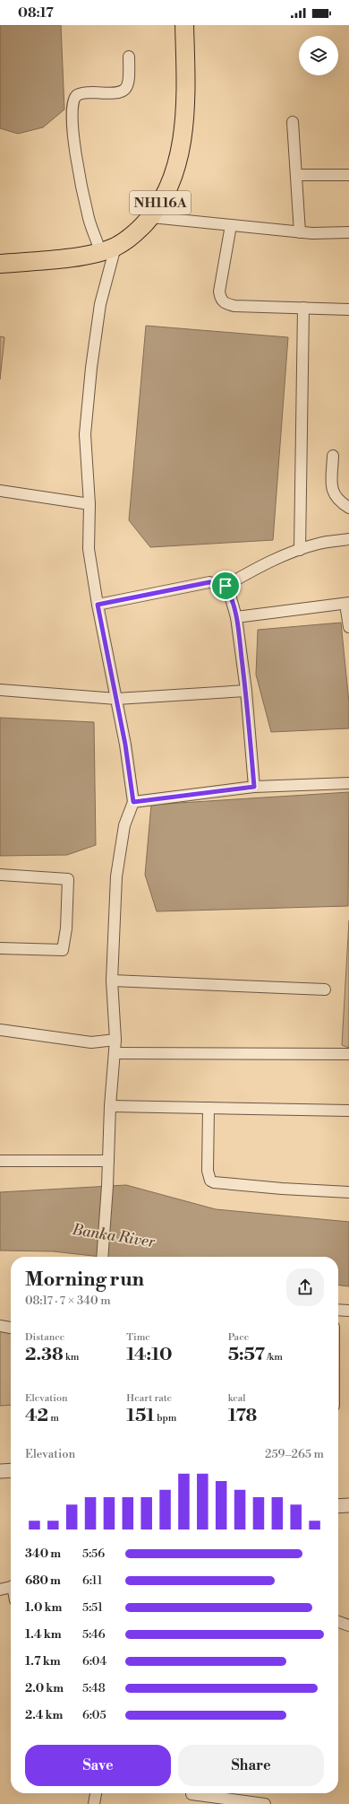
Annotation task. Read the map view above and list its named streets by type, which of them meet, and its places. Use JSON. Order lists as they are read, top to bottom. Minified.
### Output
{"streets":{"highway":["NH116A"]},"water":["Banka River"],"page":{"status":"08:17","heading":["Morning run","08:17 · 7 × 340 m"],"stats":[["Distance","2.38 km"],["Time","14:10"],["Pace","5:57 /km"],["Elevation","42 m"],["Heart rate","151 bpm"],["kcal","178"]],"chart":["Elevation","259–265 m"],"list":[{"name":"340 m","note":"5:56"},{"name":"680 m","note":"6:11"},{"name":"1.0 km","note":"5:51"},{"name":"1.4 km","note":"5:46"},{"name":"1.7 km","note":"6:04"},{"name":"2.0 km","note":"5:48"},{"name":"2.4 km","note":"6:05"}],"buttons":["Save","Share"]}}
